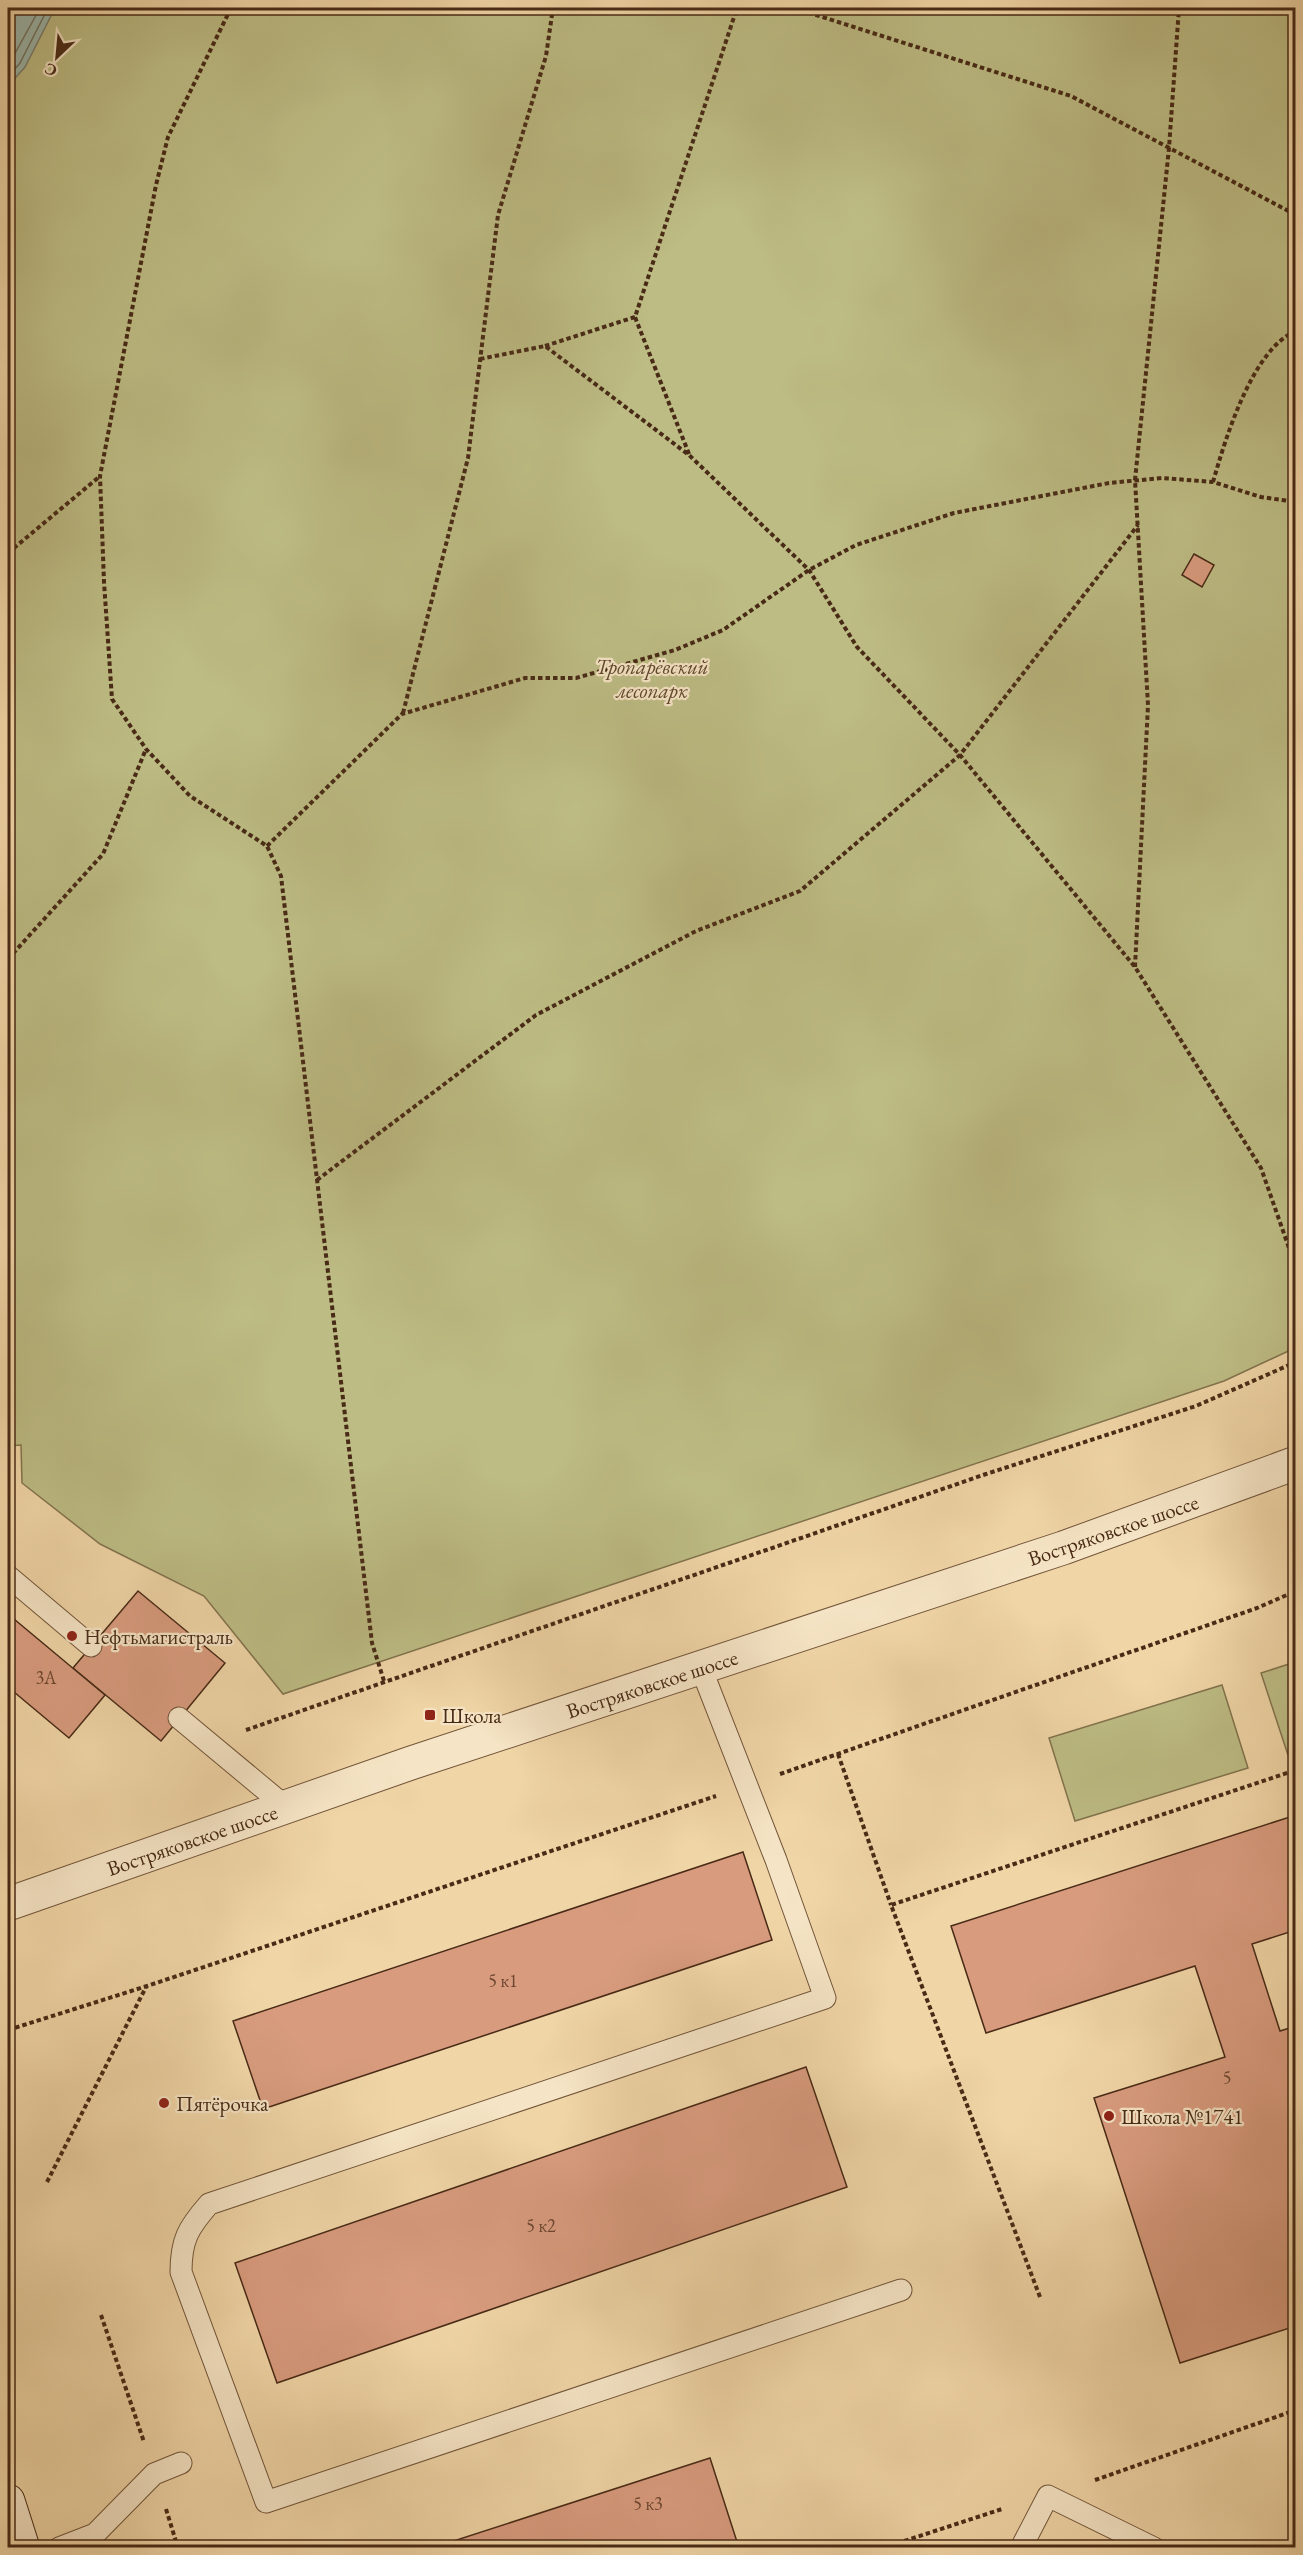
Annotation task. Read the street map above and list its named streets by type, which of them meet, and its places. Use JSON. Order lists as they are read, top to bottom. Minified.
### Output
{"streets":{"street":["Востряковское шоссе"]},"parks":["Тропарёвский лесопарк"],"places":{"other":["Нефтьмагистраль","Пятёрочка","Школа №1741"],"transit":["Школа"]},"house_numbers":["3А","5 к1","5","5 к2","5 к3"],"north":"bottom left"}
